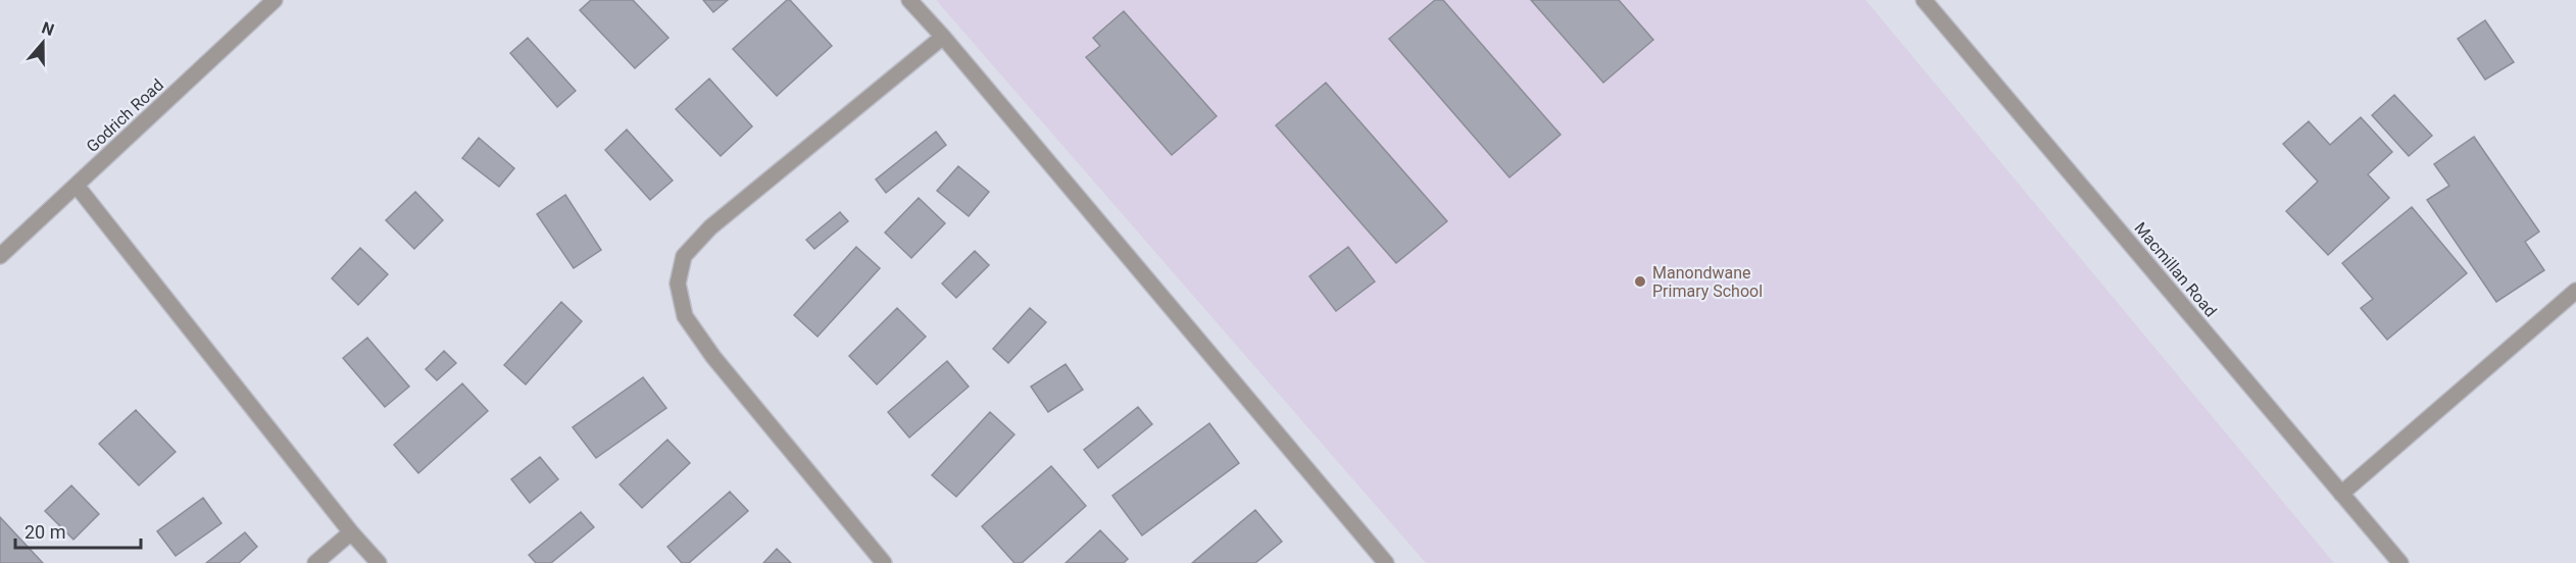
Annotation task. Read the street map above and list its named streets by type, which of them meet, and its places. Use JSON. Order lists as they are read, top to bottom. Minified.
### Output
{"streets":{"street":["Godrich Road","Macmillan Road"]},"places":["Manondwane Primary School"],"scale_bar":"20 m","north":"top"}
